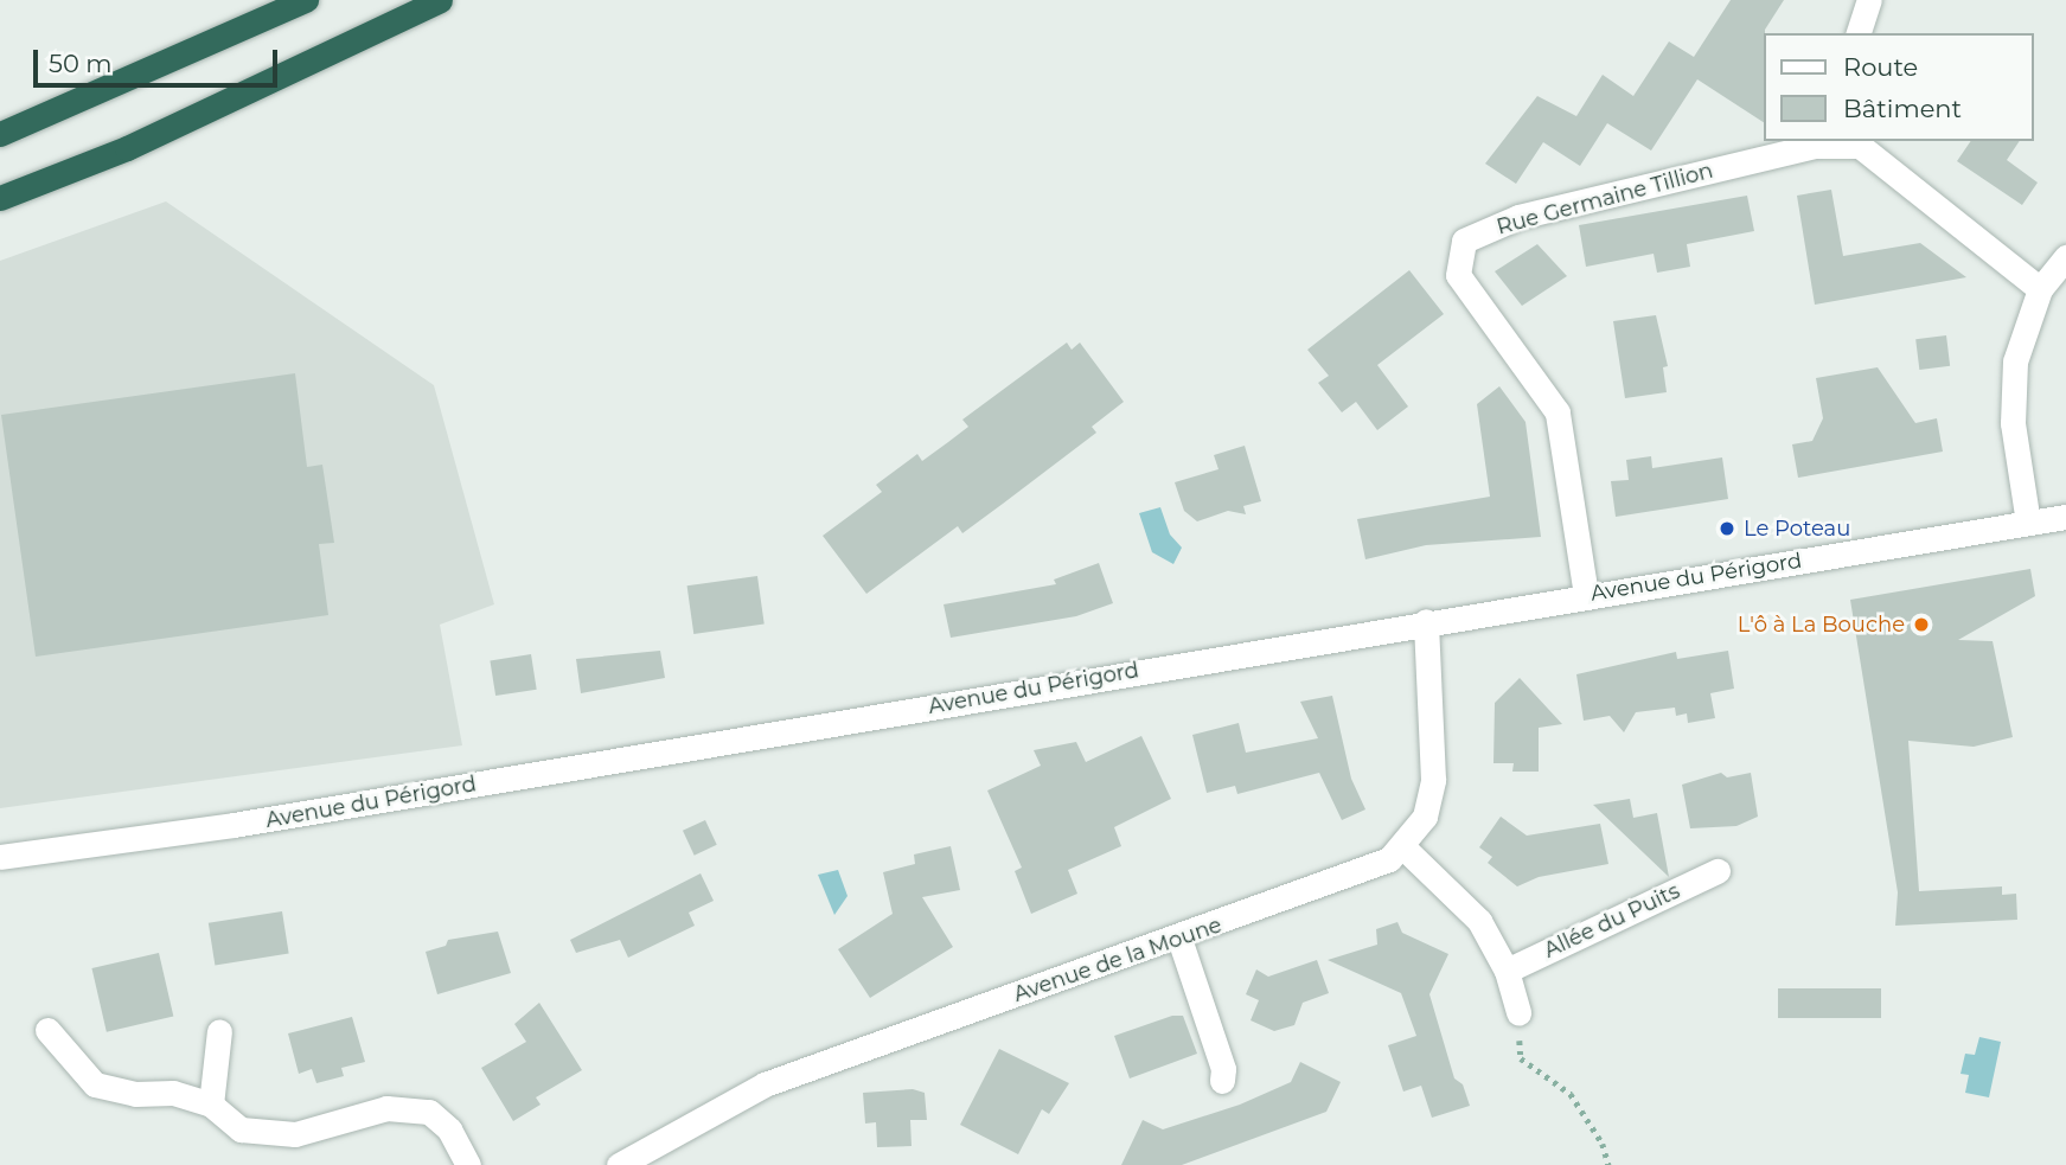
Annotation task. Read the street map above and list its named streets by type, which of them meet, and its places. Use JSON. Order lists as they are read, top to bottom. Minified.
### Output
{"streets":{"street":["Rue Germaine Tillion","Avenue du Périgord","Allée du Puits","Avenue de la Moune"]},"crossings":[["Rue Germaine Tillion","Avenue du Périgord"],["Avenue du Périgord","Avenue de la Moune"]],"places":["Le Poteau","L'ô à La Bouche"],"legend":["Route","Bâtiment"],"scale_bar":"50 m"}
